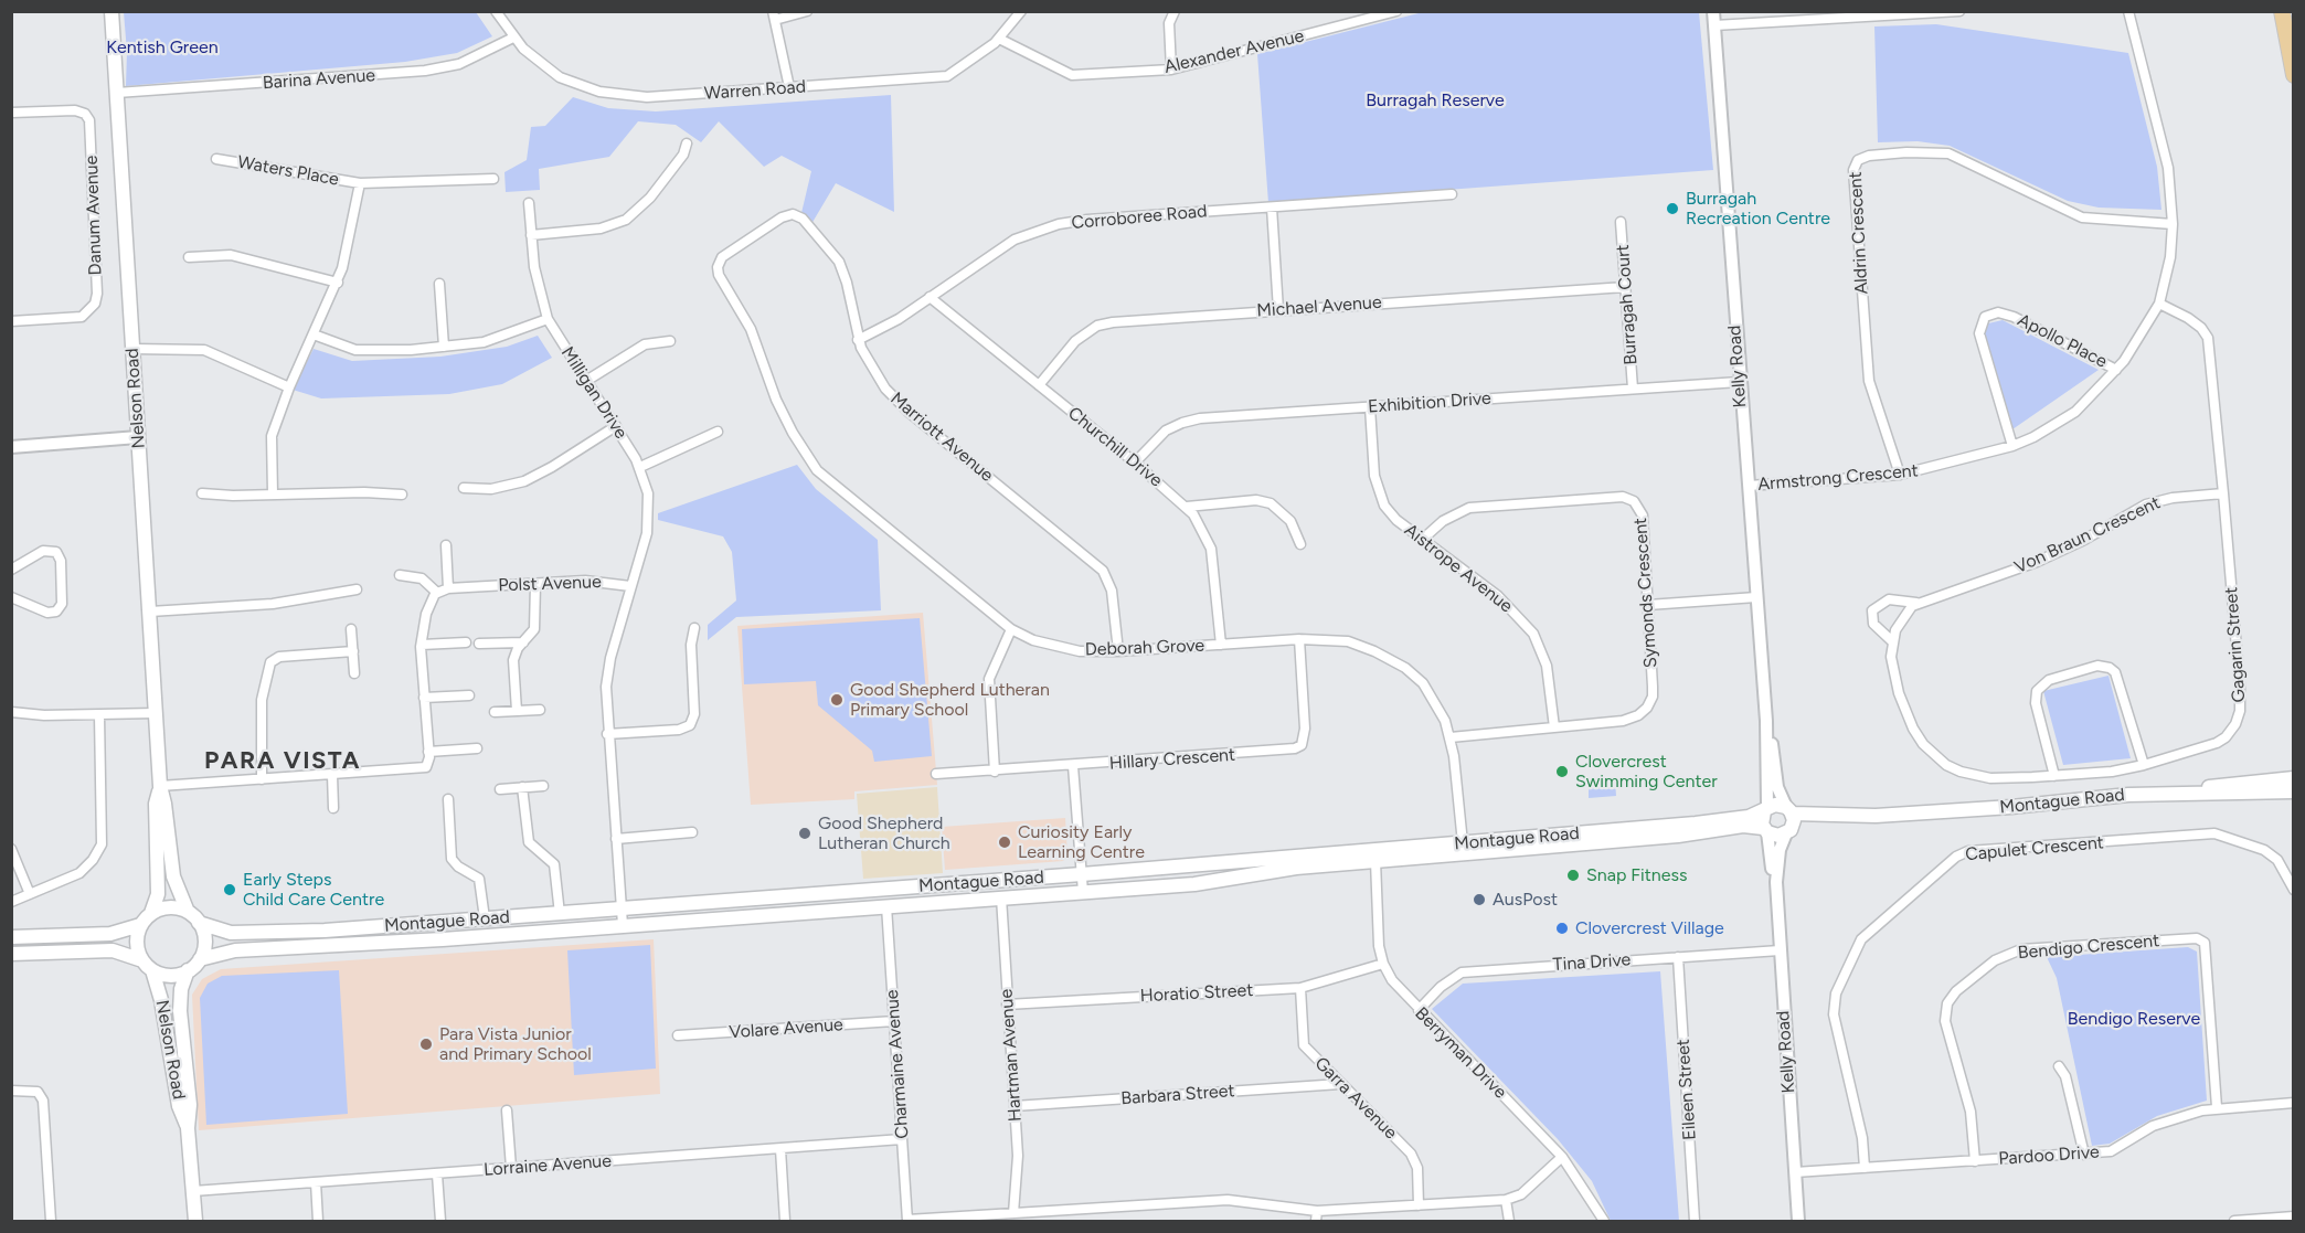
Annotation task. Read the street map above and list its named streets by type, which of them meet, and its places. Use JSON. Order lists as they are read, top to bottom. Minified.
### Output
{"streets":{"main road":["Nelson Road","Montague Road"],"street":["Alexander Avenue","Barina Avenue","Warren Road","Waters Place","Danum Avenue","Corroboree Road","Aldrin Crescent","Burragah Court","Michael Avenue","Apollo Place","Kelly Road","Milligan Drive","Exhibition Drive","Marriott Avenue","Churchill Drive","Armstrong Crescent","Von Braun Crescent","Aistrope Avenue","Polst Avenue","Symonds Crescent","Gagarin Street","Deborah Grove","Hillary Crescent","Capulet Crescent","Bendigo Crescent","Tina Drive","Horatio Street","Volare Avenue","Berryman Drive","Hartman Avenue","Charmaine Avenue","Eileen Street","Barbara Street","Garra Avenue","Pardoo Drive","Lorraine Avenue"]},"crossings":[["Alexander Avenue","Warren Road"],["Barina Avenue","Warren Road"],["Barina Avenue","Nelson Road"],["Corroboree Road","Marriott Avenue"],["Corroboree Road","Churchill Drive"],["Aldrin Crescent","Armstrong Crescent"],["Burragah Court","Michael Avenue"],["Burragah Court","Exhibition Drive"],["Michael Avenue","Churchill Drive"],["Apollo Place","Armstrong Crescent"],["Kelly Road","Exhibition Drive"],["Kelly Road","Armstrong Crescent"],["Kelly Road","Montague Road"],["Kelly Road","Tina Drive"],["Kelly Road","Pardoo Drive"],["Milligan Drive","Polst Avenue"],["Milligan Drive","Montague Road"],["Nelson Road","Montague Road"],["Nelson Road","Lorraine Avenue"],["Exhibition Drive","Churchill Drive"],["Exhibition Drive","Aistrope Avenue"],["Marriott Avenue","Deborah Grove"],["Churchill Drive","Deborah Grove"],["Armstrong Crescent","Gagarin Street"],["Von Braun Crescent","Gagarin Street"],["Aistrope Avenue","Symonds Crescent"],["Symonds Crescent","Deborah Grove"],["Deborah Grove","Hillary Crescent"],["Deborah Grove","Montague Road"],["Montague Road","Berryman Drive"],["Montague Road","Hartman Avenue"],["Montague Road","Charmaine Avenue"],["Capulet Crescent","Pardoo Drive"],["Bendigo Crescent","Pardoo Drive"],["Tina Drive","Berryman Drive"],["Tina Drive","Eileen Street"],["Horatio Street","Berryman Drive"],["Horatio Street","Hartman Avenue"],["Horatio Street","Garra Avenue"],["Volare Avenue","Charmaine Avenue"],["Hartman Avenue","Barbara Street"],["Charmaine Avenue","Lorraine Avenue"],["Barbara Street","Garra Avenue"]],"districts":["PARA VISTA"],"parks":["Kentish Green","Burragah Reserve","Bendigo Reserve"],"places":["Burragah Recreation Centre","Good Shepherd Lutheran Primary School","Clovercrest Swimming Center","Good Shepherd Lutheran Church","Curiosity Early Learning Centre","Snap Fitness","Early Steps Child Care Centre","AusPost","Clovercrest Village","Para Vista Junior and Primary School"]}
